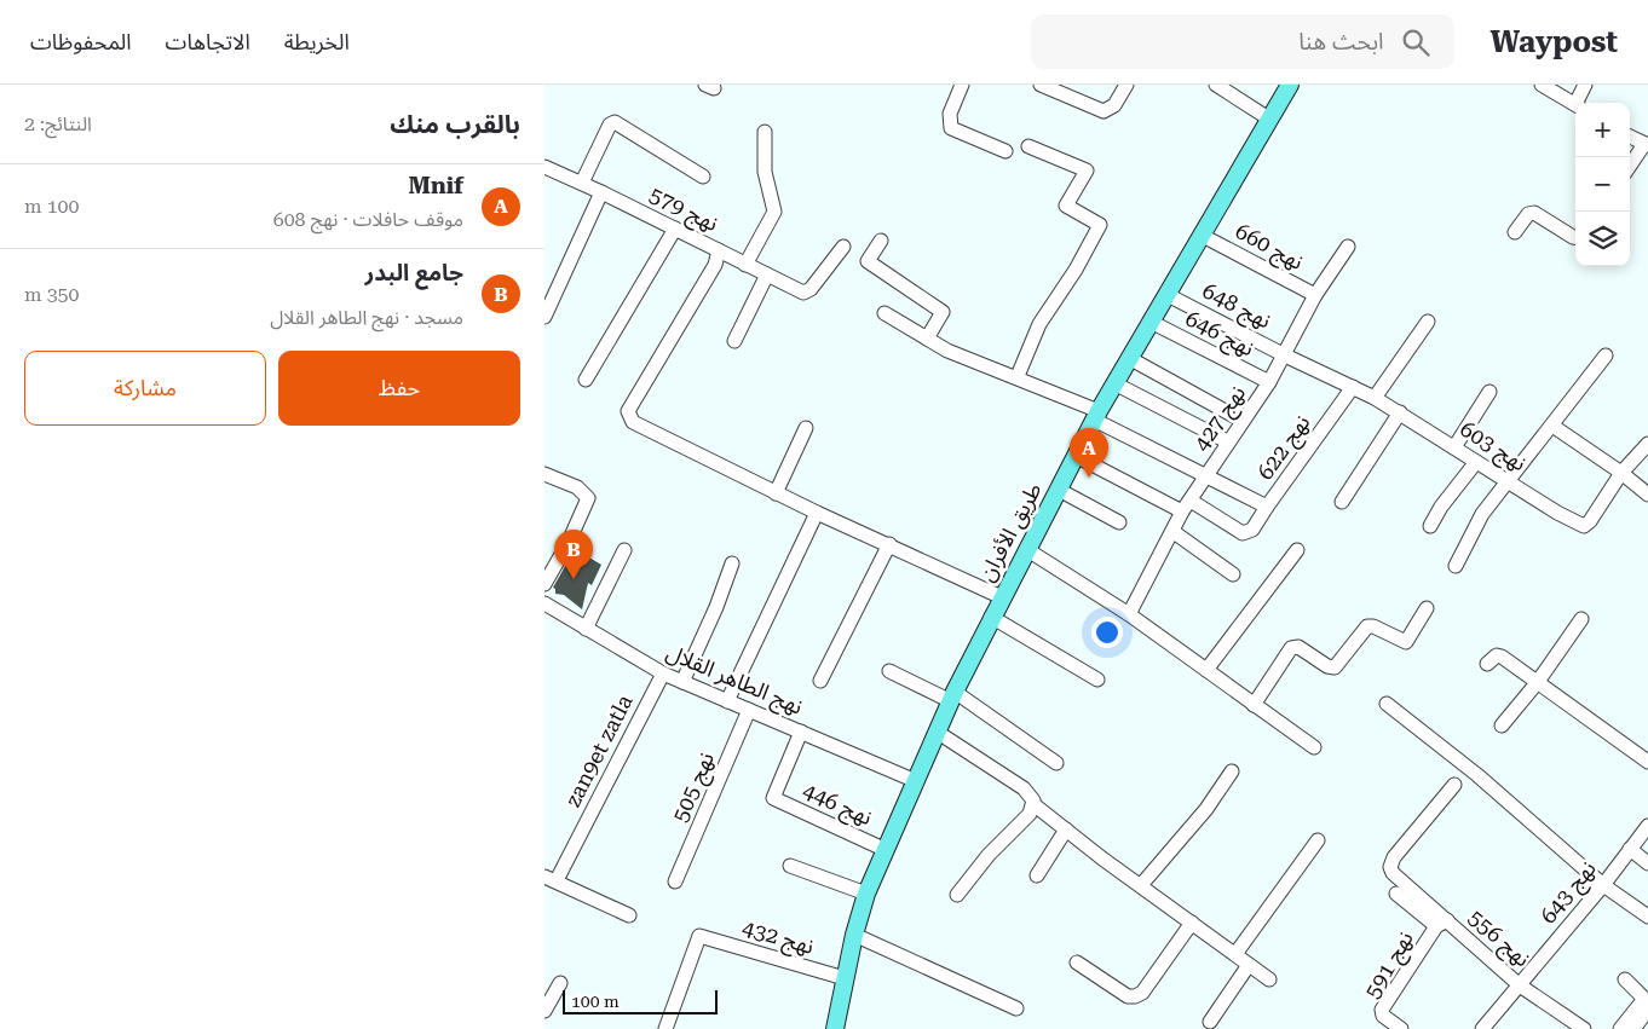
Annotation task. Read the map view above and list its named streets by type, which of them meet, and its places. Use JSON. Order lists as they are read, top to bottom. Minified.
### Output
{"streets":{"main road":["طريق الأفران"],"street":["نهج 579","نهج 660","نهج 648","نهج 646","نهج 427","نهج 603","نهج 622","نهج الطاهر القلال","zan9et zatla","نهج 505","نهج 446","نهج 643","نهج 432","نهج 556","نهج 591"]},"crossings":[["نهج 660","نهج 427"],["نهج 660","طريق الأفران"],["نهج 648","نهج 427"],["نهج 648","نهج 603"],["نهج 648","طريق الأفران"],["نهج 646","نهج 427"],["نهج 646","طريق الأفران"],["نهج 427","نهج 603"],["نهج 427","نهج 622"],["نهج 603","نهج 622"],["نهج 622","طريق الأفران"],["طريق الأفران","نهج الطاهر القلال"],["طريق الأفران","نهج 446"],["طريق الأفران","نهج 432"],["نهج الطاهر القلال","zan9et zatla"],["نهج الطاهر القلال","نهج 505"],["نهج الطاهر القلال","نهج 446"],["نهج 643","نهج 556"],["نهج 556","نهج 591"]],"scale_bar":"100 m","page":{"header":"Waypost","search":"ابحث هنا","nav":["الخريطة","الاتجاهات","المحفوظات"],"heading":["بالقرب منك","النتائج: 2"],"map_buttons":["+","−"],"list":[{"mark":"A","name":"Mnif","note":"موقف حافلات · نهج 608","value":"100 m"},{"mark":"B","name":"جامع البدر","note":"مسجد · نهج الطاهر القلال","value":"350 m"}],"buttons":["حفظ","مشاركة"],"pins":["A","B"],"scale":"100 m"}}
